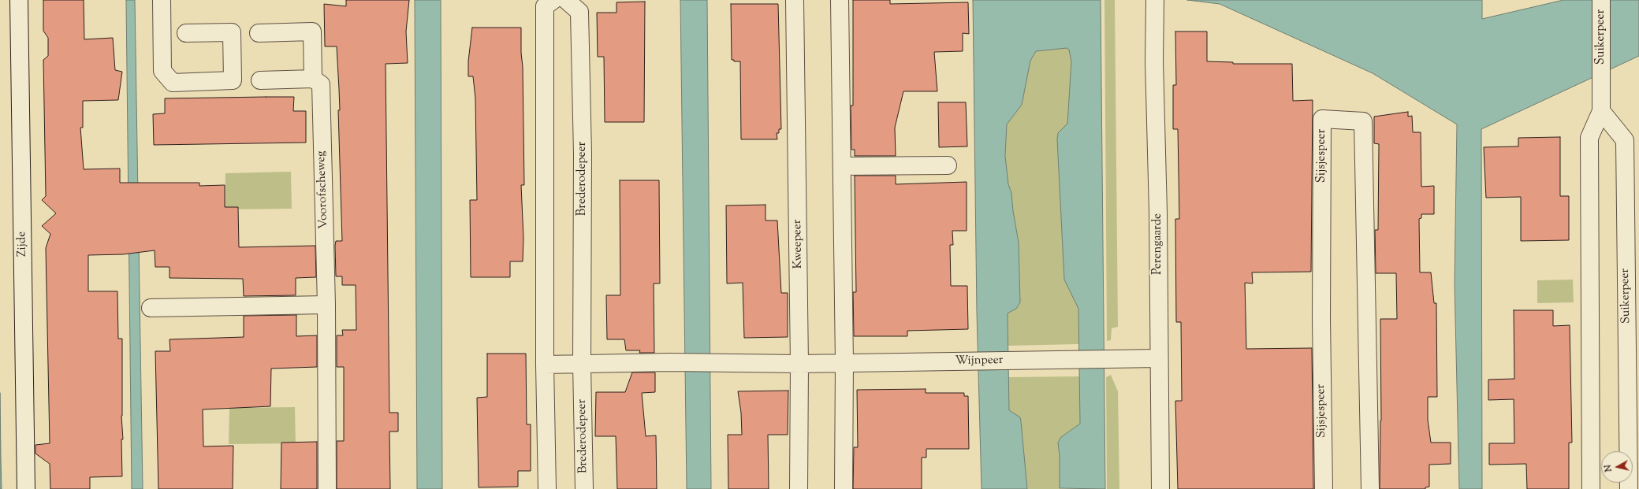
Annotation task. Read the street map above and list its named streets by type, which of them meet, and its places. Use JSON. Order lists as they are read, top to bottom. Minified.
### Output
{"streets":{"street":["Suikerpeer","Sijsjespeer","Brederodepeer","Voorofscheweg","Zijde","Kweepeer","Perengaarde","Wijnpeer"]},"crossings":[["Kweepeer","Wijnpeer"],["Perengaarde","Wijnpeer"]],"north":"left"}
